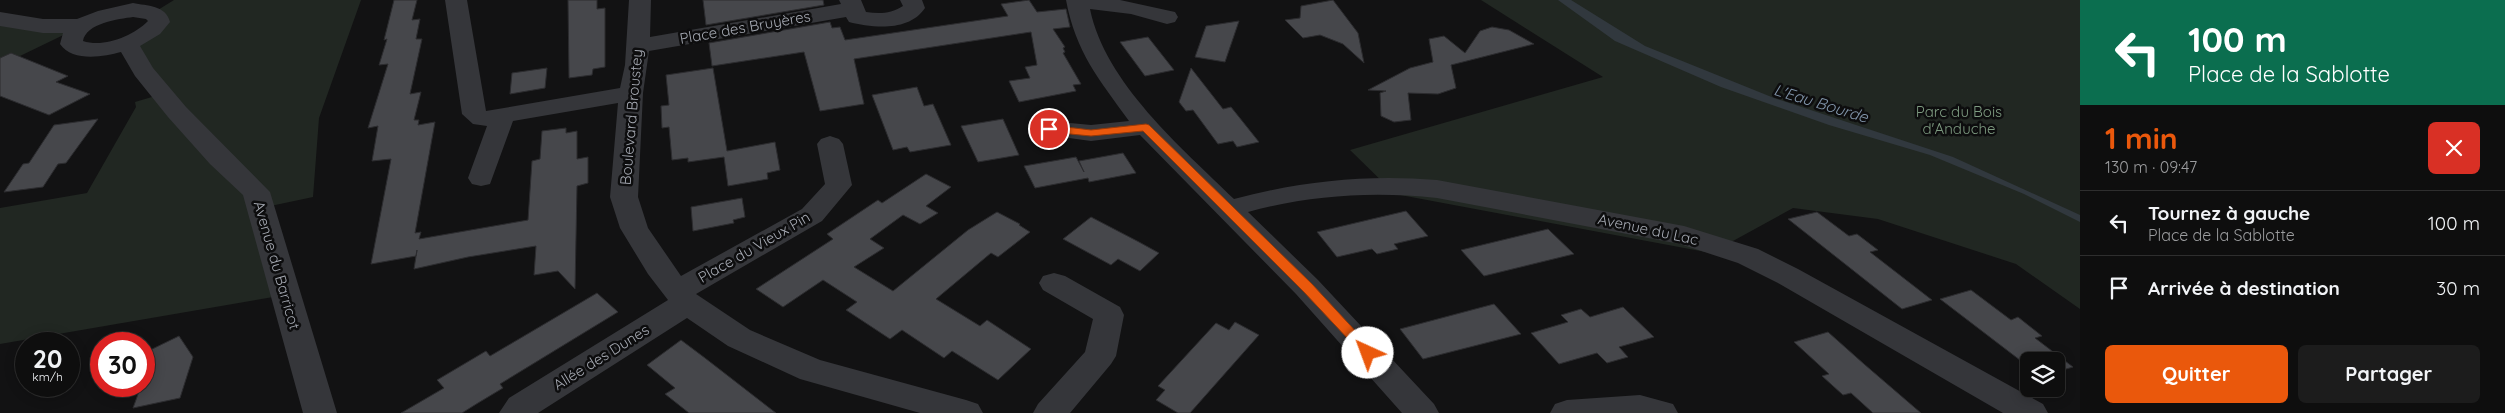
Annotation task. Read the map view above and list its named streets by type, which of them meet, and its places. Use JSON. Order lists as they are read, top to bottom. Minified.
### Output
{"streets":{"street":["Place des Bruyères","Boulevard Broustey","Avenue du Lac","Place du Vieux Pin","Avenue du Barricot","Allée des Dunes"]},"crossings":[["Place des Bruyères","Boulevard Broustey"],["Boulevard Broustey","Place du Vieux Pin"],["Boulevard Broustey","Allée des Dunes"],["Place du Vieux Pin","Allée des Dunes"]],"water":["L'Eau Bourde"],"parks":["Parc du Bois d'Anduche"],"page":{"turn":["100 m","Place de la Sablotte"],"heading":["1 min","130 m · 09:47"],"list":[{"name":"Tournez à gauche","note":"Place de la Sablotte","value":"100 m"},{"name":"Arrivée à destination","value":"30 m"}],"speed":"20 km/h","limit":"30","buttons":["Quitter","Partager"]}}
